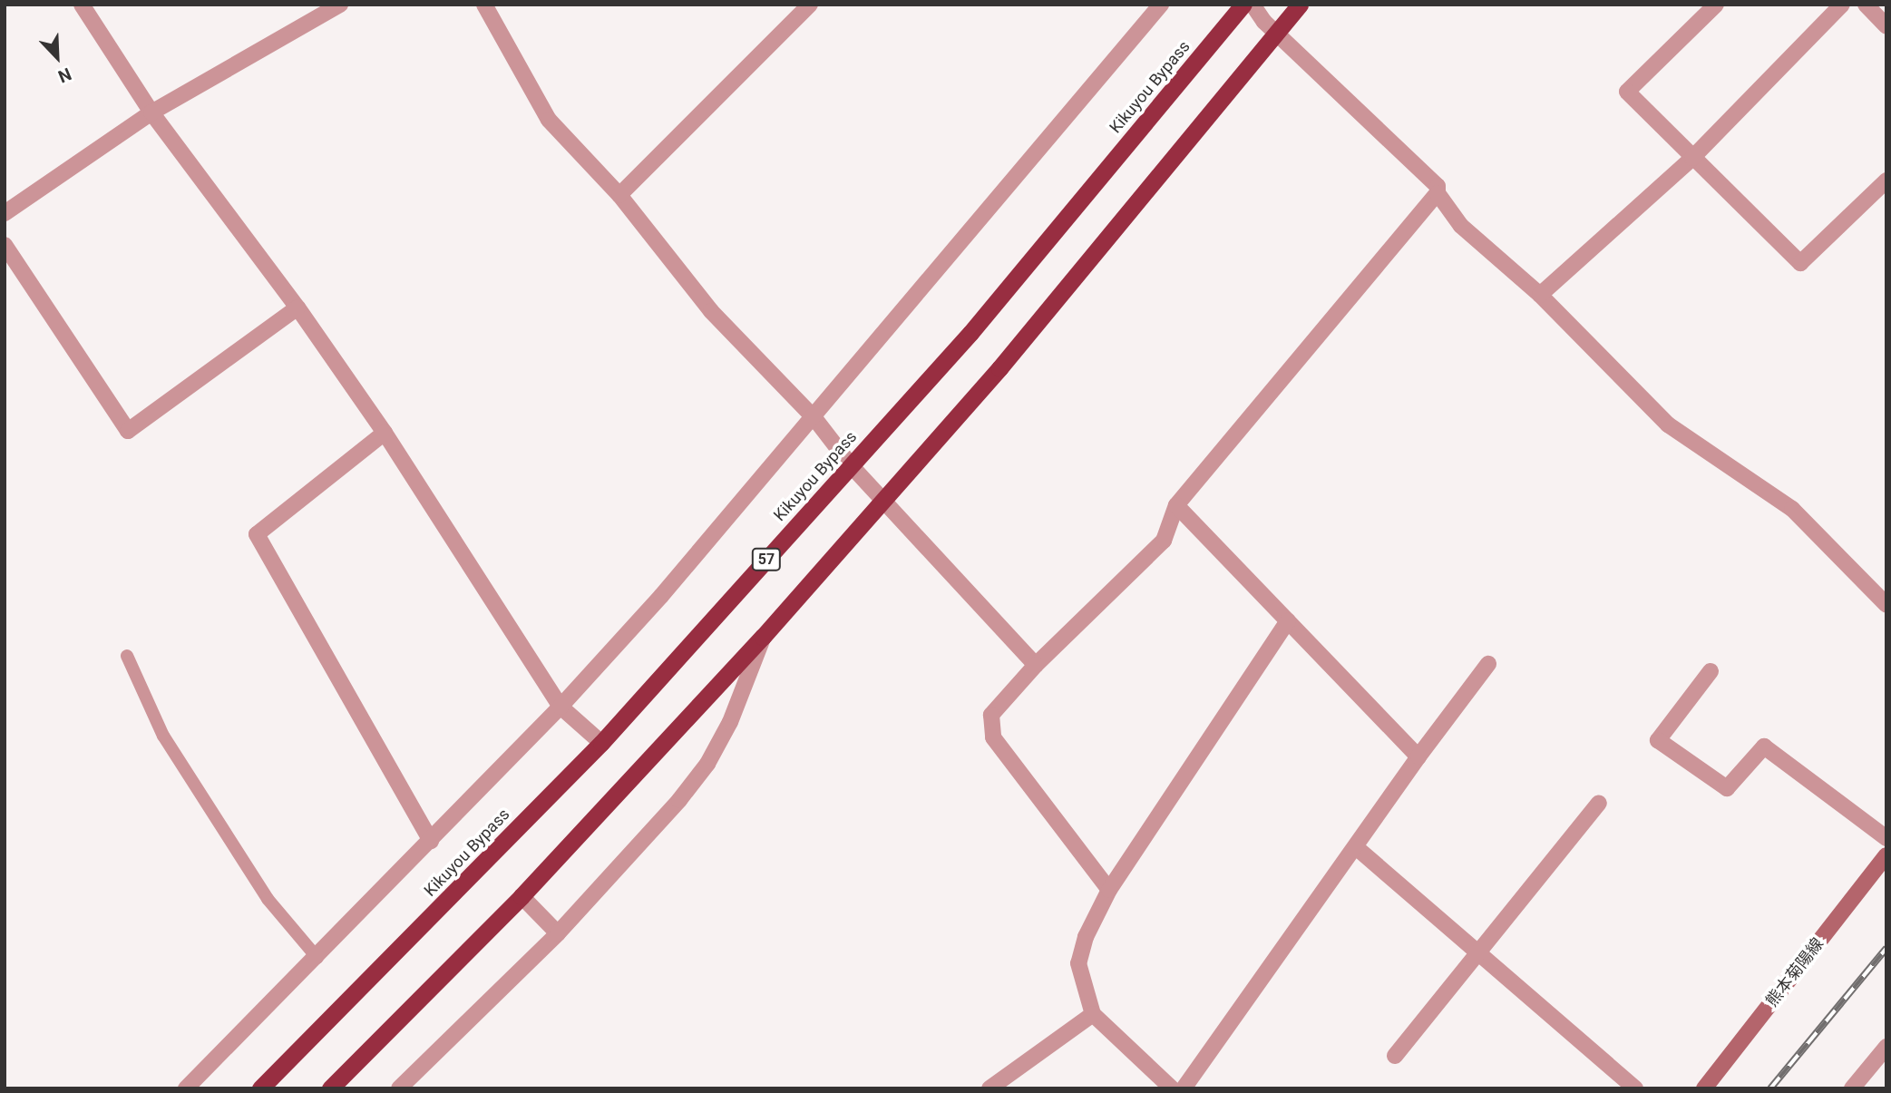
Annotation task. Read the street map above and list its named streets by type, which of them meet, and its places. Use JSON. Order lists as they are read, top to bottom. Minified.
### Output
{"streets":{"highway":["Kikuyou Bypass","57"],"main road":["熊本菊陽線"]},"north":"bottom right"}
